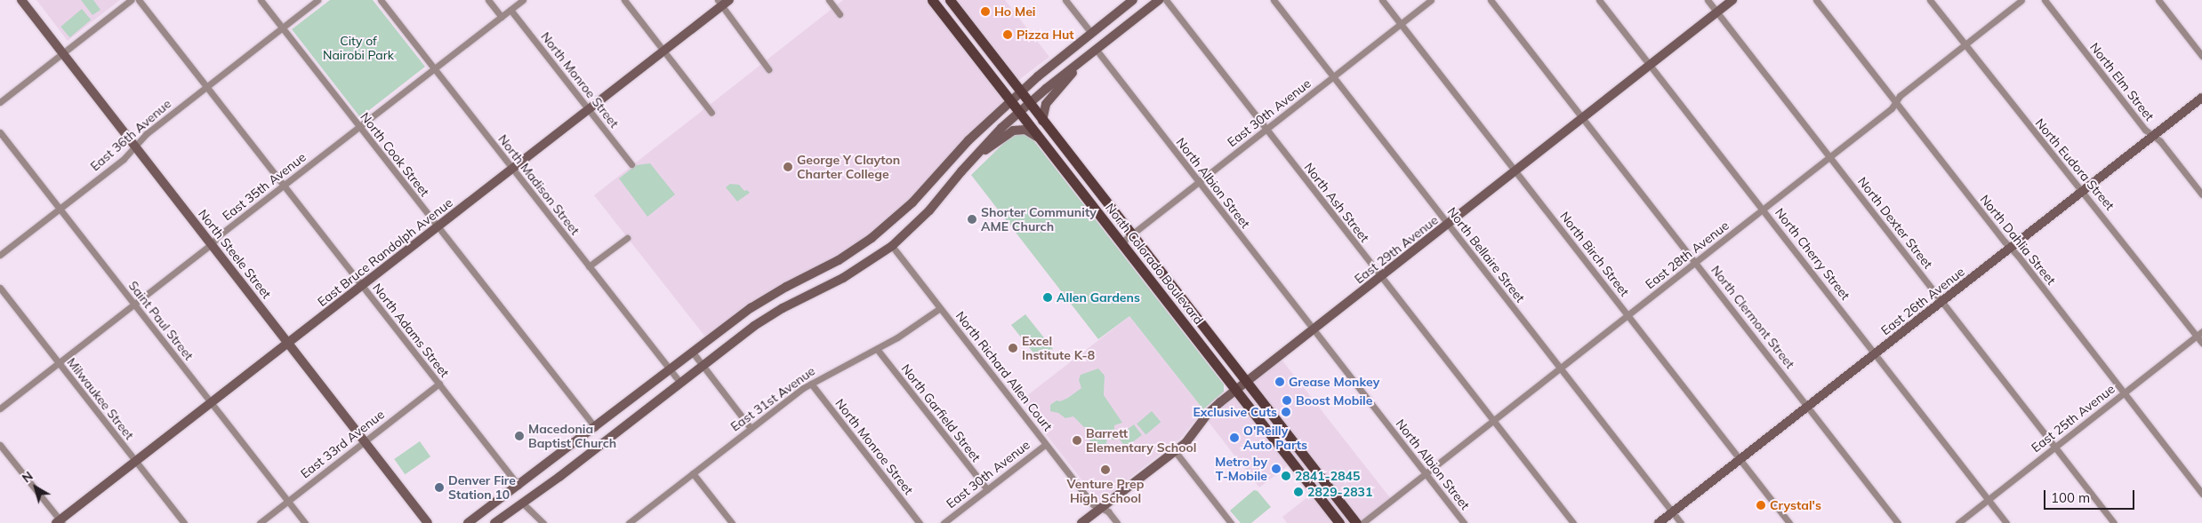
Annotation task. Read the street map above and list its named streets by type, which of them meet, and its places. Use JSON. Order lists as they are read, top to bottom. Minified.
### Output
{"streets":{"main road":["North Colorado Boulevard"],"street":["North Monroe Street","North Elm Street","East 30th Avenue","East 36th Avenue","North Cook Street","North Eudora Street","North Albion Street","North Madison Street","East 35th Avenue","North Ash Street","North Dexter Street","North Dahlia Street","East 29th Avenue","East Bruce Randolph Avenue","North Steele Street","North Birch Street","North Cherry Street","North Bellaire Street","East 28th Avenue","East 26th Avenue","North Clermont Street","Saint Paul Street","North Adams Street","North Richard Allen Court","Milwaukee Street","East 31st Avenue","North Garfield Street","East 25th Avenue","East 33rd Avenue"]},"crossings":[["North Monroe Street","East 35th Avenue"],["North Monroe Street","East Bruce Randolph Avenue"],["North Monroe Street","East 31st Avenue"],["North Elm Street","East 26th Avenue"],["East 30th Avenue","North Albion Street"],["East 30th Avenue","North Ash Street"],["East 30th Avenue","North Birch Street"],["East 30th Avenue","North Bellaire Street"],["East 30th Avenue","North Colorado Boulevard"],["East 30th Avenue","North Richard Allen Court"],["East 30th Avenue","North Garfield Street"],["East 36th Avenue","North Cook Street"],["East 36th Avenue","North Steele Street"],["East 36th Avenue","Saint Paul Street"],["East 36th Avenue","North Adams Street"],["North Cook Street","East 35th Avenue"],["North Cook Street","East Bruce Randolph Avenue"],["North Eudora Street","East 28th Avenue"],["North Eudora Street","East 26th Avenue"],["North Eudora Street","East 25th Avenue"],["North Albion Street","East 29th Avenue"],["North Albion Street","East 28th Avenue"],["North Madison Street","East 35th Avenue"],["North Madison Street","East Bruce Randolph Avenue"],["East 35th Avenue","North Steele Street"],["East 35th Avenue","Saint Paul Street"],["East 35th Avenue","North Adams Street"],["East 35th Avenue","Milwaukee Street"],["North Ash Street","East 29th Avenue"],["North Ash Street","East 28th Avenue"],["North Dexter Street","East 29th Avenue"],["North Dexter Street","East 28th Avenue"],["North Dexter Street","East 26th Avenue"],["North Dexter Street","East 25th Avenue"],["North Dahlia Street","East 28th Avenue"],["North Dahlia Street","East 26th Avenue"],["North Dahlia Street","East 25th Avenue"],["East 29th Avenue","North Birch Street"],["East 29th Avenue","North Cherry Street"],["East 29th Avenue","North Bellaire Street"],["East 29th Avenue","North Colorado Boulevard"],["East 29th Avenue","North Clermont Street"],["East 29th Avenue","North Richard Allen Court"],["East Bruce Randolph Avenue","North Steele Street"],["East Bruce Randolph Avenue","Saint Paul Street"],["East Bruce Randolph Avenue","North Adams Street"],["East Bruce Randolph Avenue","Milwaukee Street"],["North Steele Street","East 33rd Avenue"],["North Birch Street","East 28th Avenue"],["North Birch Street","East 26th Avenue"],["North Cherry Street","East 28th Avenue"],["North Cherry Street","East 26th Avenue"],["North Cherry Street","East 25th Avenue"],["North Bellaire Street","East 28th Avenue"],["North Bellaire Street","East 26th Avenue"],["East 28th Avenue","North Clermont Street"],["East 26th Avenue","North Clermont Street"],["Saint Paul Street","East 33rd Avenue"],["North Adams Street","East 33rd Avenue"],["North Richard Allen Court","East 31st Avenue"],["East 31st Avenue","North Garfield Street"]],"parks":["City of Nairobi Park"],"places":["Ho Mei","Pizza Hut","George Y Clayton Charter College","Shorter Community AME Church","Allen Gardens","Excel Institute K-8","Grease Monkey","Boost Mobile","Exclusive Cuts","Macedonia Baptist Church","O'Reilly Auto Parts","Barrett Elementary School","Metro by T-Mobile","Venture Prep High School","2841-2845","Denver Fire Station 10","2829-2831","Crystal's"],"scale_bar":"100 m","north":"top left"}
